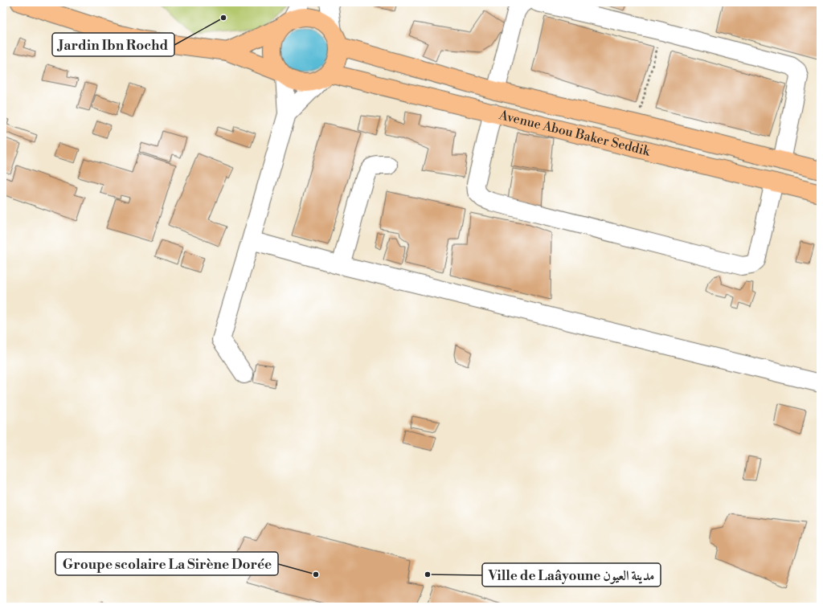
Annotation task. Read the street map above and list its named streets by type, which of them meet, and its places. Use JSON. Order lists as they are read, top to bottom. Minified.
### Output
{"streets":{"main road":["Avenue Abou Baker Seddik"]},"places":["Jardin Ibn Rochd","Groupe scolaire La Sirène Dorée","Ville de Laâyoune مدينة العيون"]}
